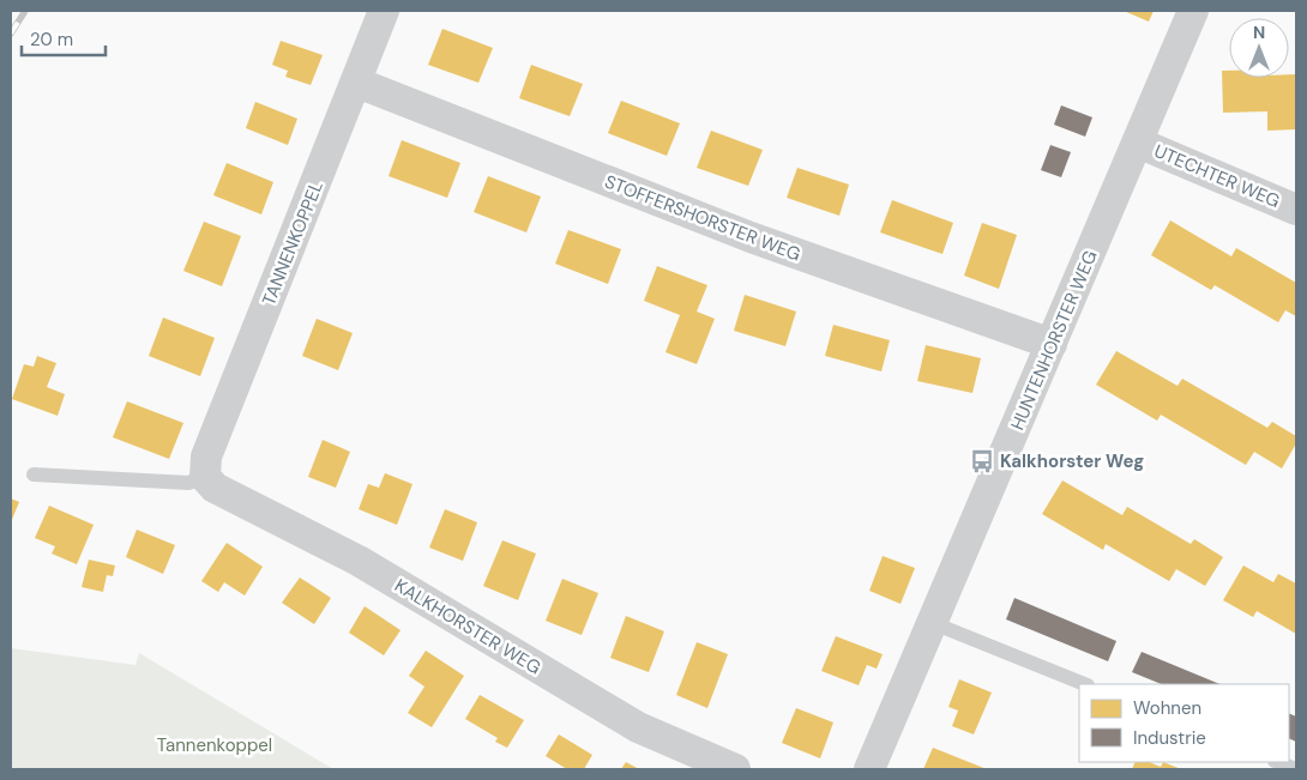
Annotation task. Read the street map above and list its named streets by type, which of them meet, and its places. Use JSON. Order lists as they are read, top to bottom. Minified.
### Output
{"streets":{"street":["UTECHTER WEG","STOFFERSHORSTER WEG","TANNENKOPPEL","HUNTENHORSTER WEG","KALKHORSTER WEG"]},"crossings":[["UTECHTER WEG","HUNTENHORSTER WEG"],["STOFFERSHORSTER WEG","TANNENKOPPEL"],["STOFFERSHORSTER WEG","HUNTENHORSTER WEG"],["TANNENKOPPEL","KALKHORSTER WEG"]],"parks":["Tannenkoppel"],"places":{"bus stop":["Kalkhorster Weg"]},"legend":["Wohnen","Industrie"],"scale_bar":"20 m","north":"top"}
